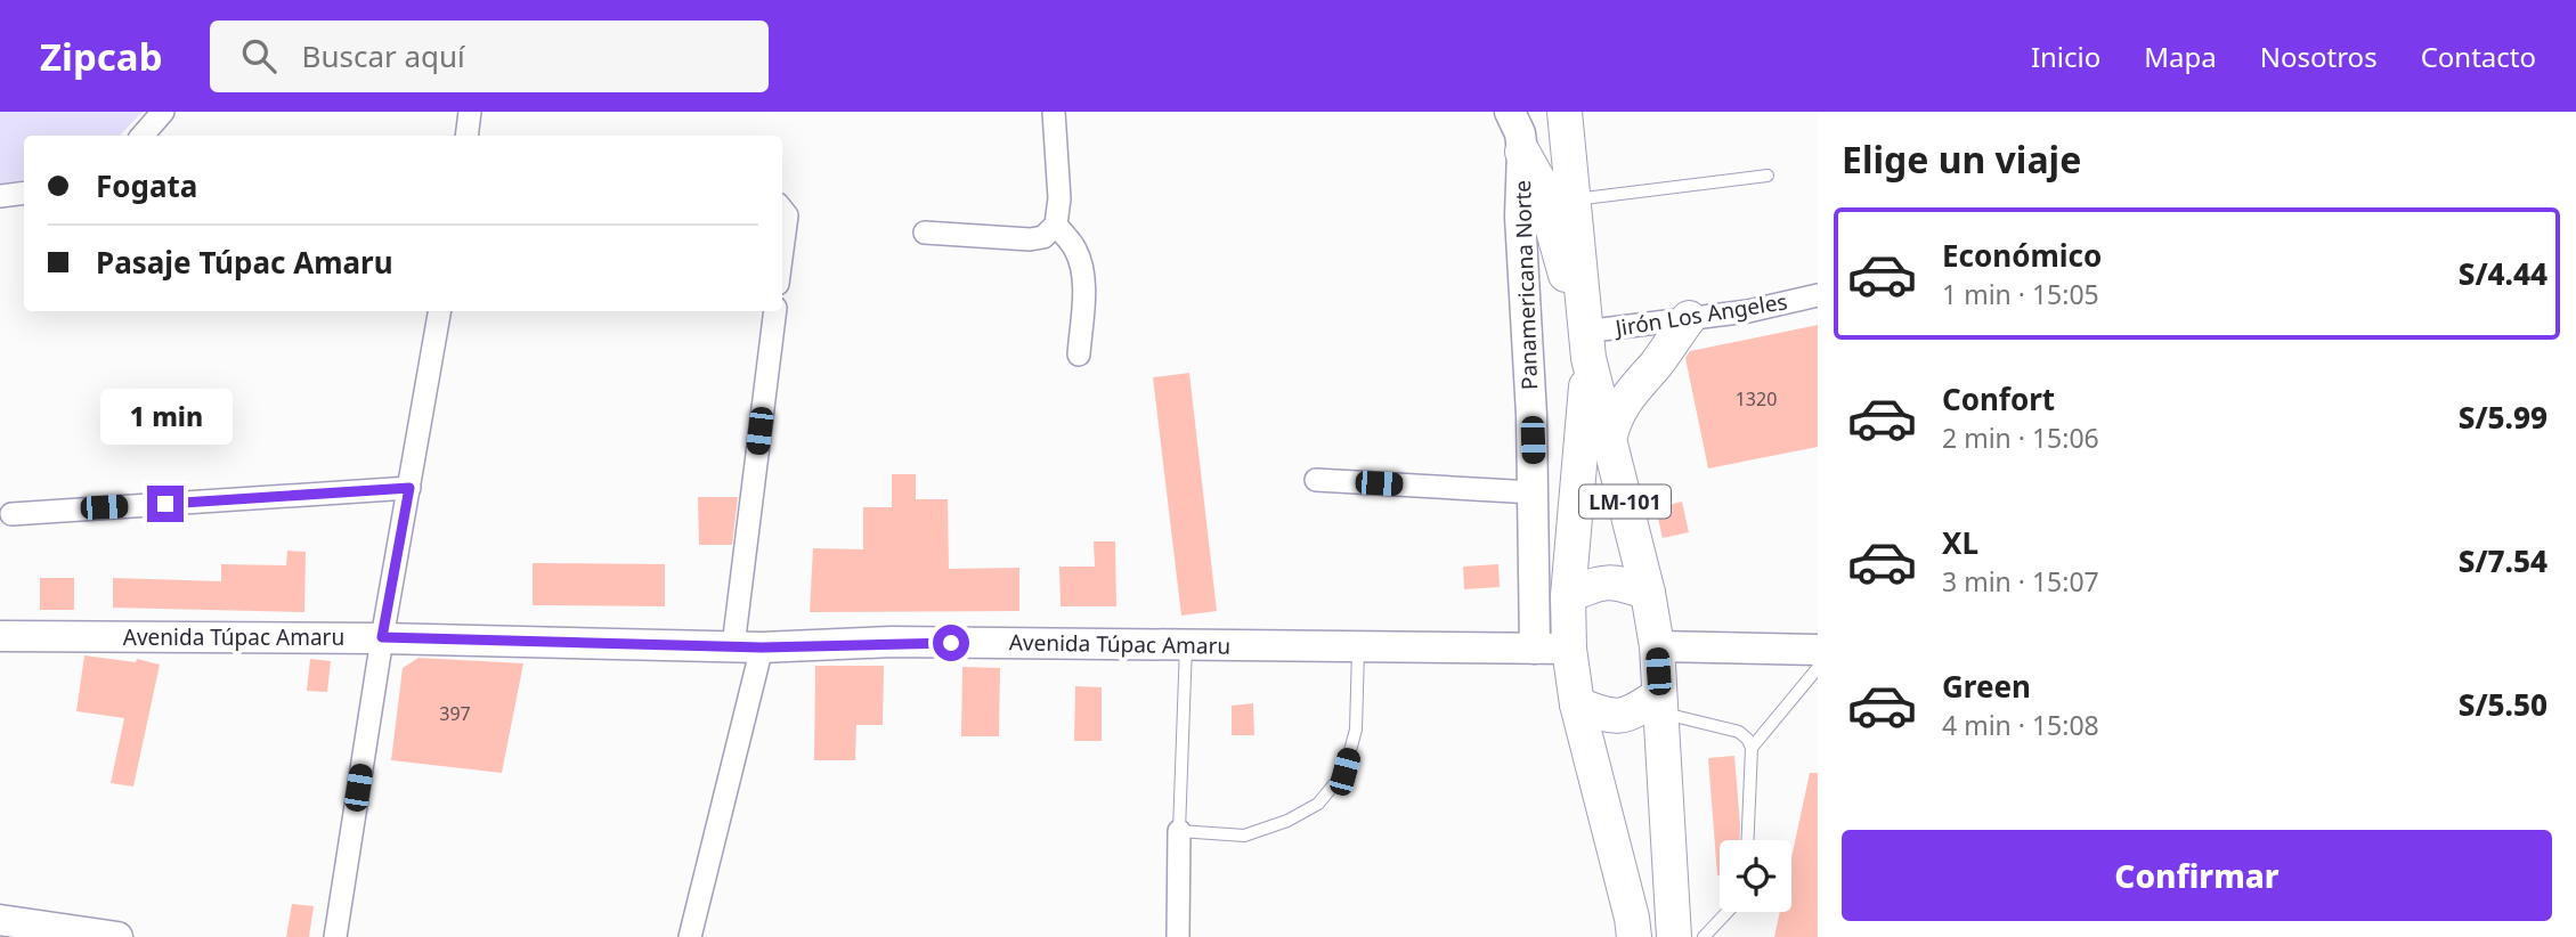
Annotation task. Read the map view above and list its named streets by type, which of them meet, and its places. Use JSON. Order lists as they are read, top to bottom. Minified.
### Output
{"streets":{"main road":["Panamericana Norte","LM-101","Avenida Túpac Amaru"],"street":["Jirón Los Angeles"]},"crossings":[["Panamericana Norte","Avenida Túpac Amaru"],["Jirón Los Angeles","LM-101"],["LM-101","Avenida Túpac Amaru"]],"house_numbers":["1320","397"],"page":{"header":"Zipcab","search":"Buscar aquí","nav":["Inicio","Mapa","Nosotros","Contacto"],"heading":"Elige un viaje","banner":["Fogata","Pasaje Túpac Amaru"],"list":[{"name":"Económico","note":"1 min · 15:05","value":"S/4.44"},{"name":"Confort","note":"2 min · 15:06","value":"S/5.99"},{"name":"XL","note":"3 min · 15:07","value":"S/7.54"},{"name":"Green","note":"4 min · 15:08","value":"S/5.50"}],"bubble":"1 min","buttons":"Confirmar"}}
